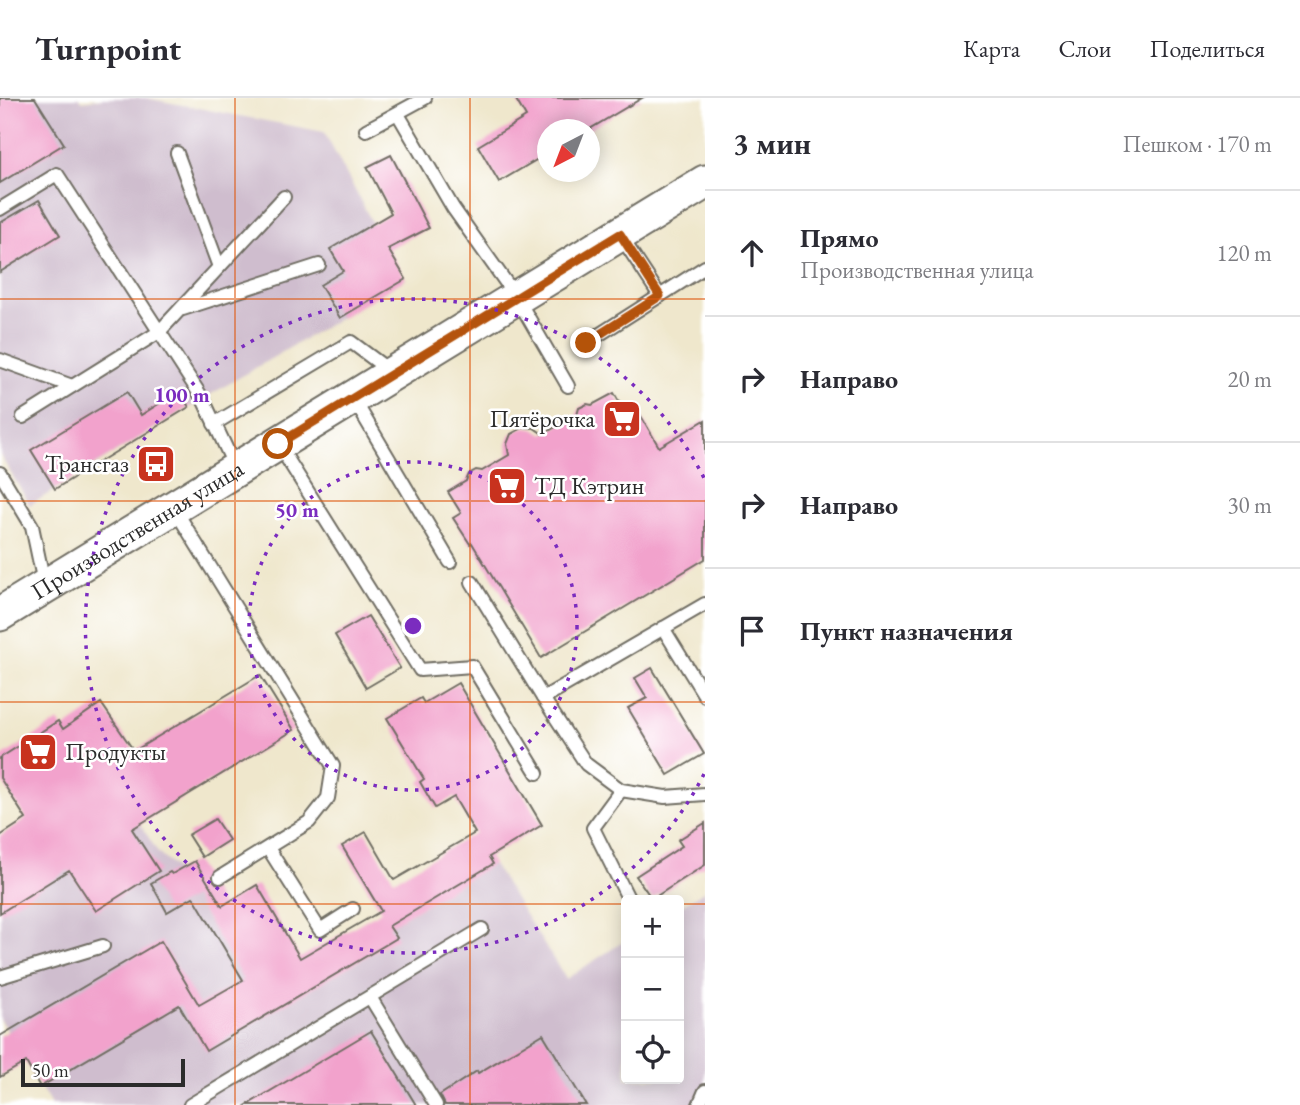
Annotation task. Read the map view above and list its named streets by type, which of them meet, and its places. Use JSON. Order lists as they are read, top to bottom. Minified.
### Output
{"streets":{"main road":["Производственная улица"]},"places":{"supermarket":["Пятёрочка","ТД Кэтрин","Продукты"],"bus stop":["Трансгаз"]},"scale_bar":"50 m","north":"bottom left","page":{"header":"Turnpoint","nav":["Карта","Слои","Поделиться"],"heading":["3 мин","Пешком · 170 m"],"list":[["Прямо","Производственная улица","120 m"],["Направо","20 m"],["Направо","30 m"],"Пункт назначения"],"map_buttons":["+","−"],"scale":"50 m"},"rings":["100 m","50 m"]}
